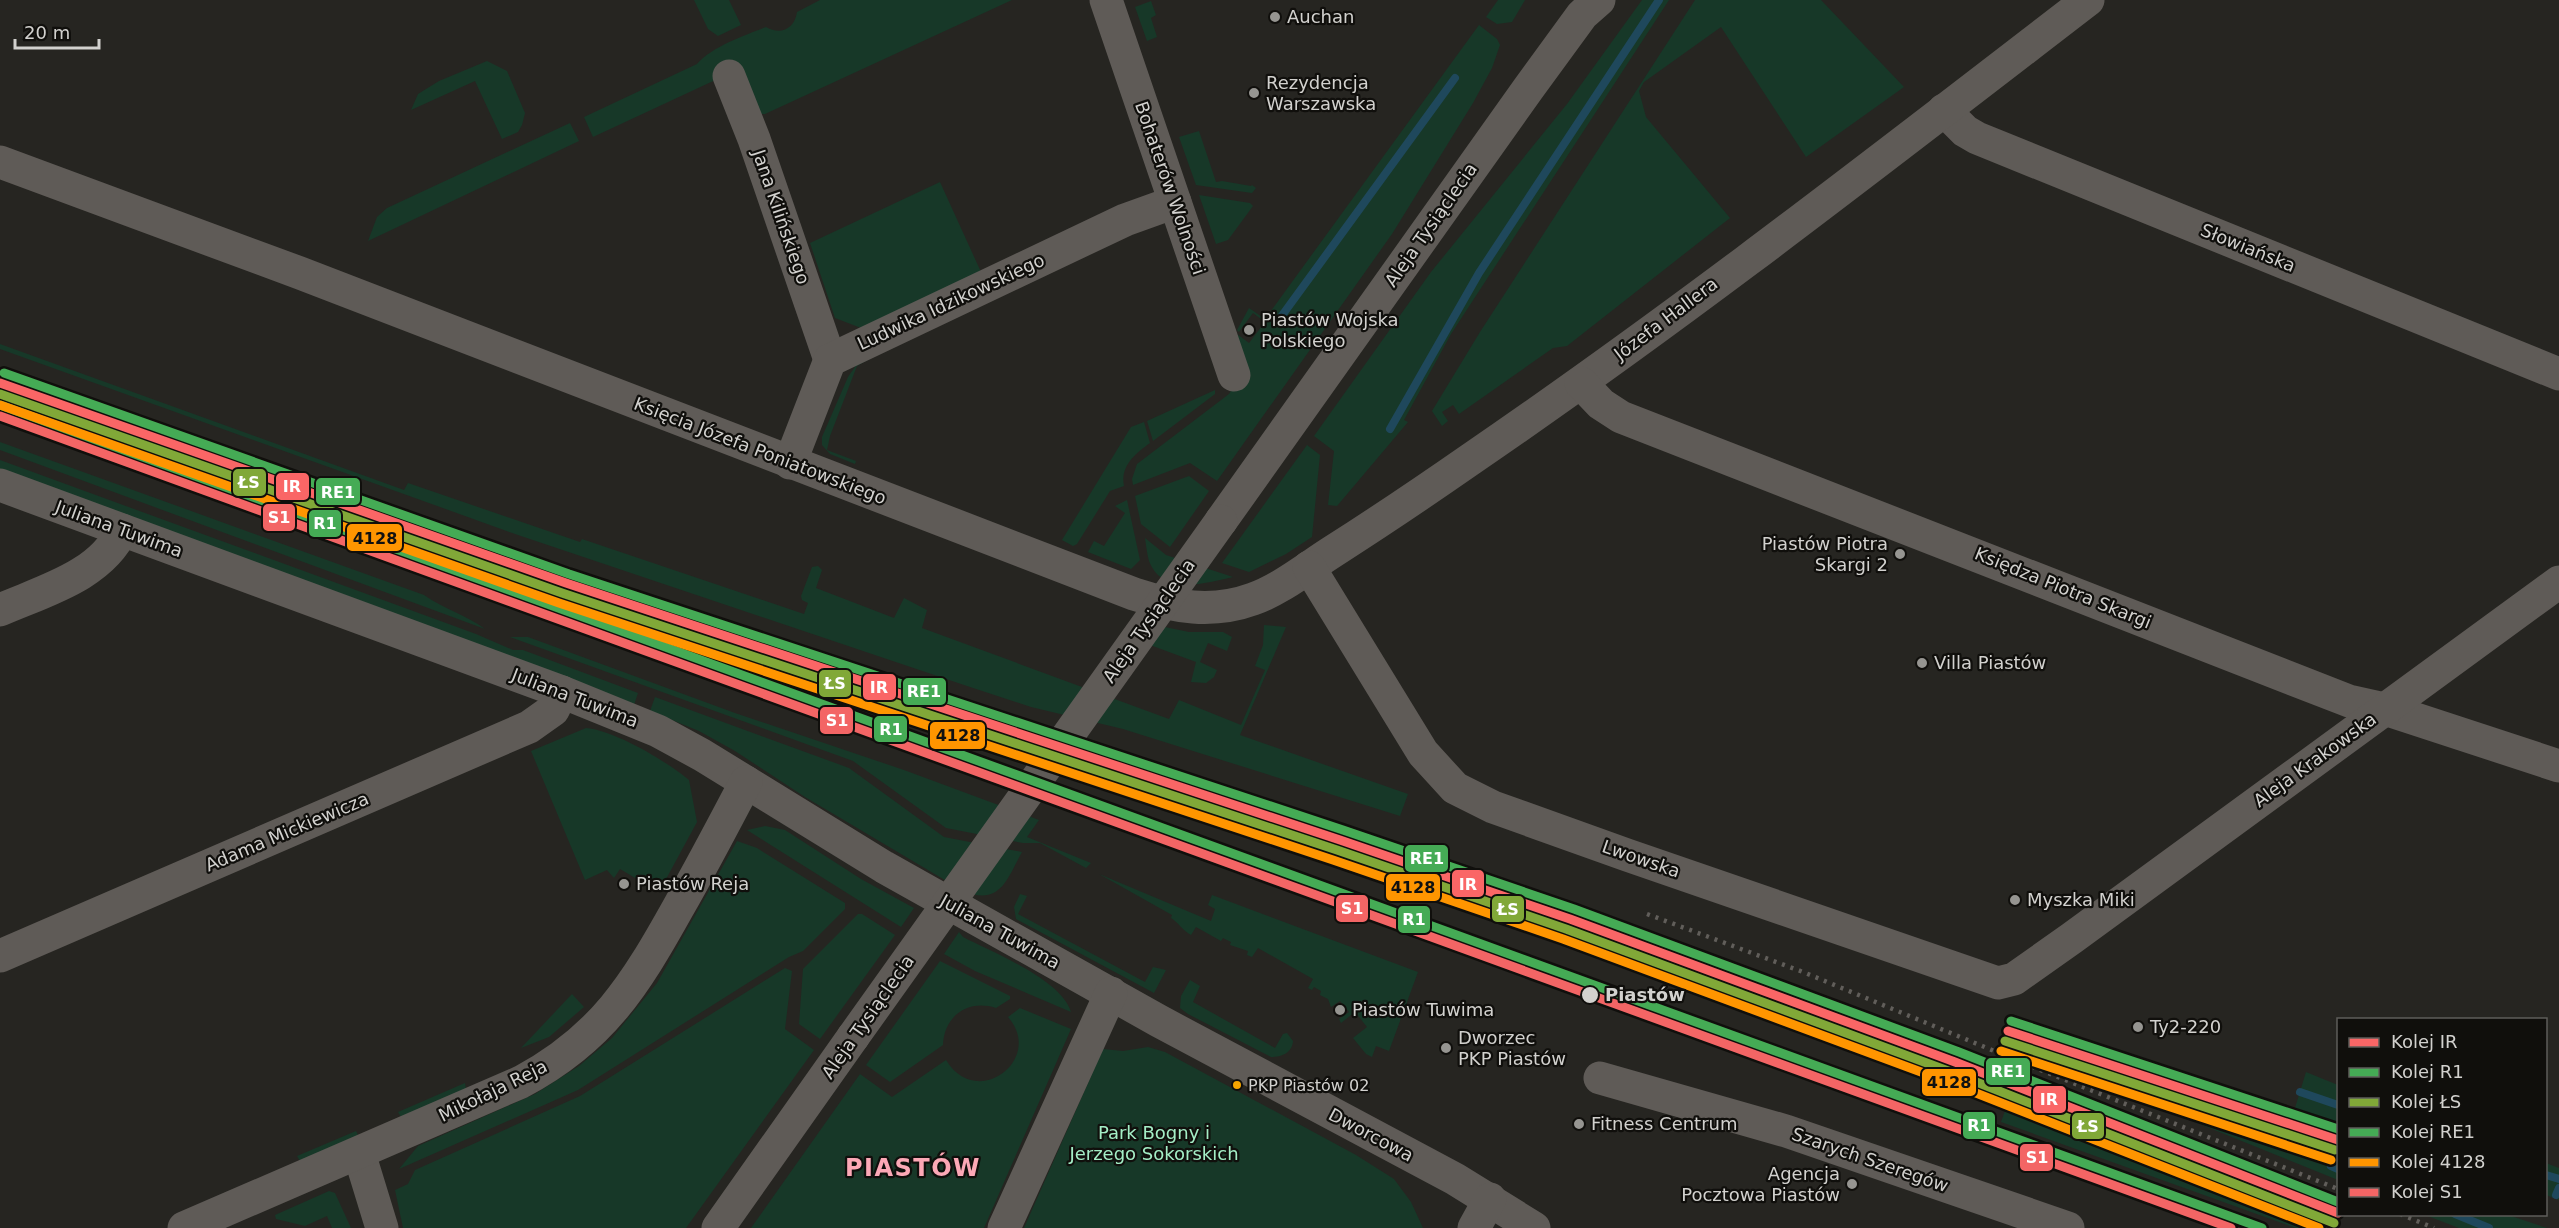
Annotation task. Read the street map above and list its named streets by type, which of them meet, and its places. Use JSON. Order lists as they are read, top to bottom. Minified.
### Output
{"streets":{"street":["Bohaterów Wolności","Jana Kilińskiego","Aleja Tysiąclecia","Słowiańska","Ludwika Idzikowskiego","Józefa Hallera","Księcia Józefa Poniatowskiego","Juliana Tuwima","Księdza Piotra Skargi","Aleja Krakowska","Adama Mickiewicza","Lwowska","Mikołaja Reja","Dworcowa","Szarych Szeregów"]},"crossings":[["Bohaterów Wolności","Ludwika Idzikowskiego"],["Jana Kilińskiego","Ludwika Idzikowskiego"],["Słowiańska","Józefa Hallera"],["Józefa Hallera","Księcia Józefa Poniatowskiego"],["Józefa Hallera","Księdza Piotra Skargi"],["Józefa Hallera","Lwowska"],["Juliana Tuwima","Adama Mickiewicza"],["Juliana Tuwima","Mikołaja Reja"],["Juliana Tuwima","Dworcowa"],["Księdza Piotra Skargi","Aleja Krakowska"],["Aleja Krakowska","Lwowska"]],"districts":["PIASTÓW"],"parks":["Park Bogny i Jerzego Sokorskich"],"places":["Auchan","Rezydencja Warszawska","Piastów Wojska Polskiego","Piastów Piotra Skargi 2","Villa Piastów","Piastów Reja","Myszka Miki","Piastów","Piastów Tuwima","Ty2-220","Dworzec PKP Piastów","PKP Piastów 02","Fitness Centrum","Agencja Pocztowa Piastów"],"lines":["rail line RE1","rail line IR","rail line ŁS","rail line R1","rail line 4128","rail line S1"],"legend":["Kolej IR","Kolej R1","Kolej ŁS","Kolej RE1","Kolej 4128","Kolej S1"],"scale_bar":"20 m"}
